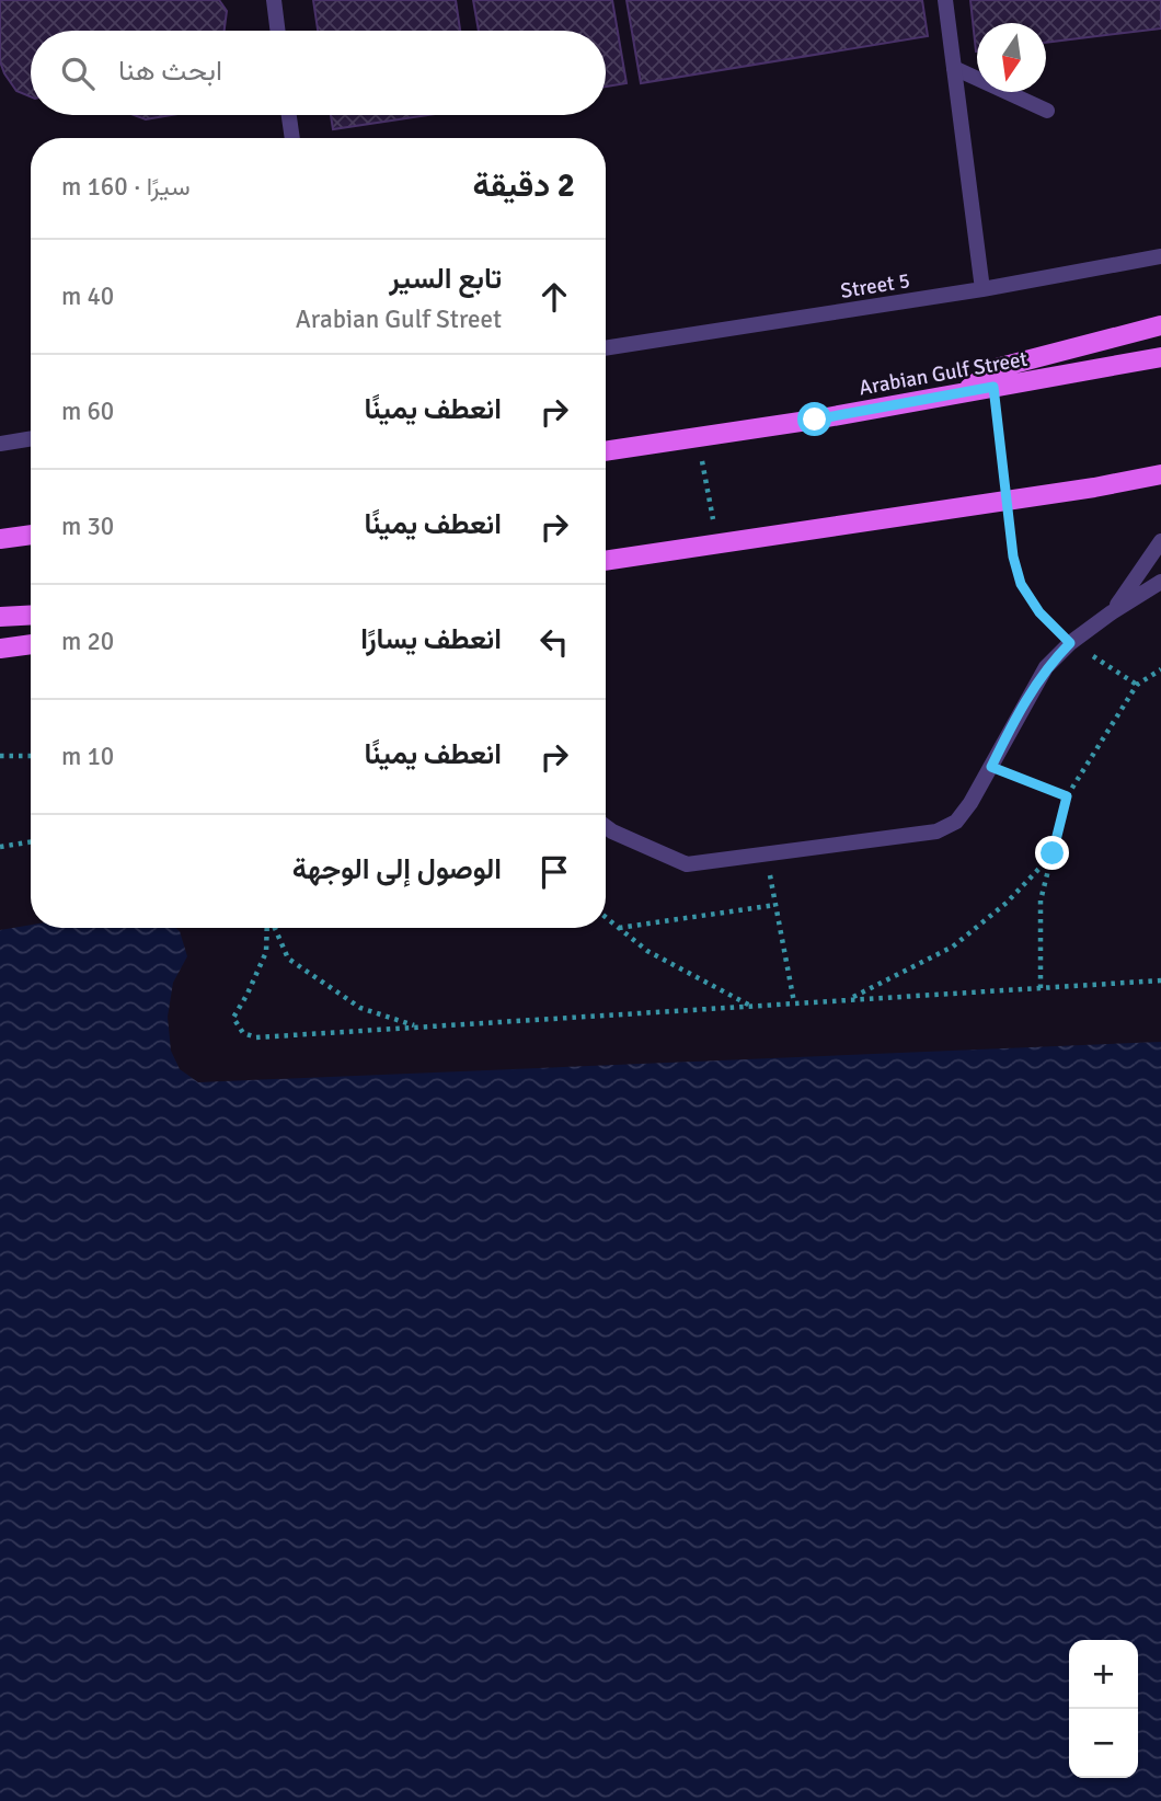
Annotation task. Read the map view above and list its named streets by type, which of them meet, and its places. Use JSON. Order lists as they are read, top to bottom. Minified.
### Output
{"streets":{"main road":["Arabian Gulf Street"],"street":["Street 5"]},"north":"bottom","page":{"search":"ابحث هنا","heading":["2 دقيقة","سيرًا · 160 m"],"list":[["تابع السير","Arabian Gulf Street","40 m"],["انعطف يمينًا","60 m"],["انعطف يمينًا","30 m"],["انعطف يسارًا","20 m"],["انعطف يمينًا","10 m"],"الوصول إلى الوجهة"],"map_buttons":["+","−"]}}
